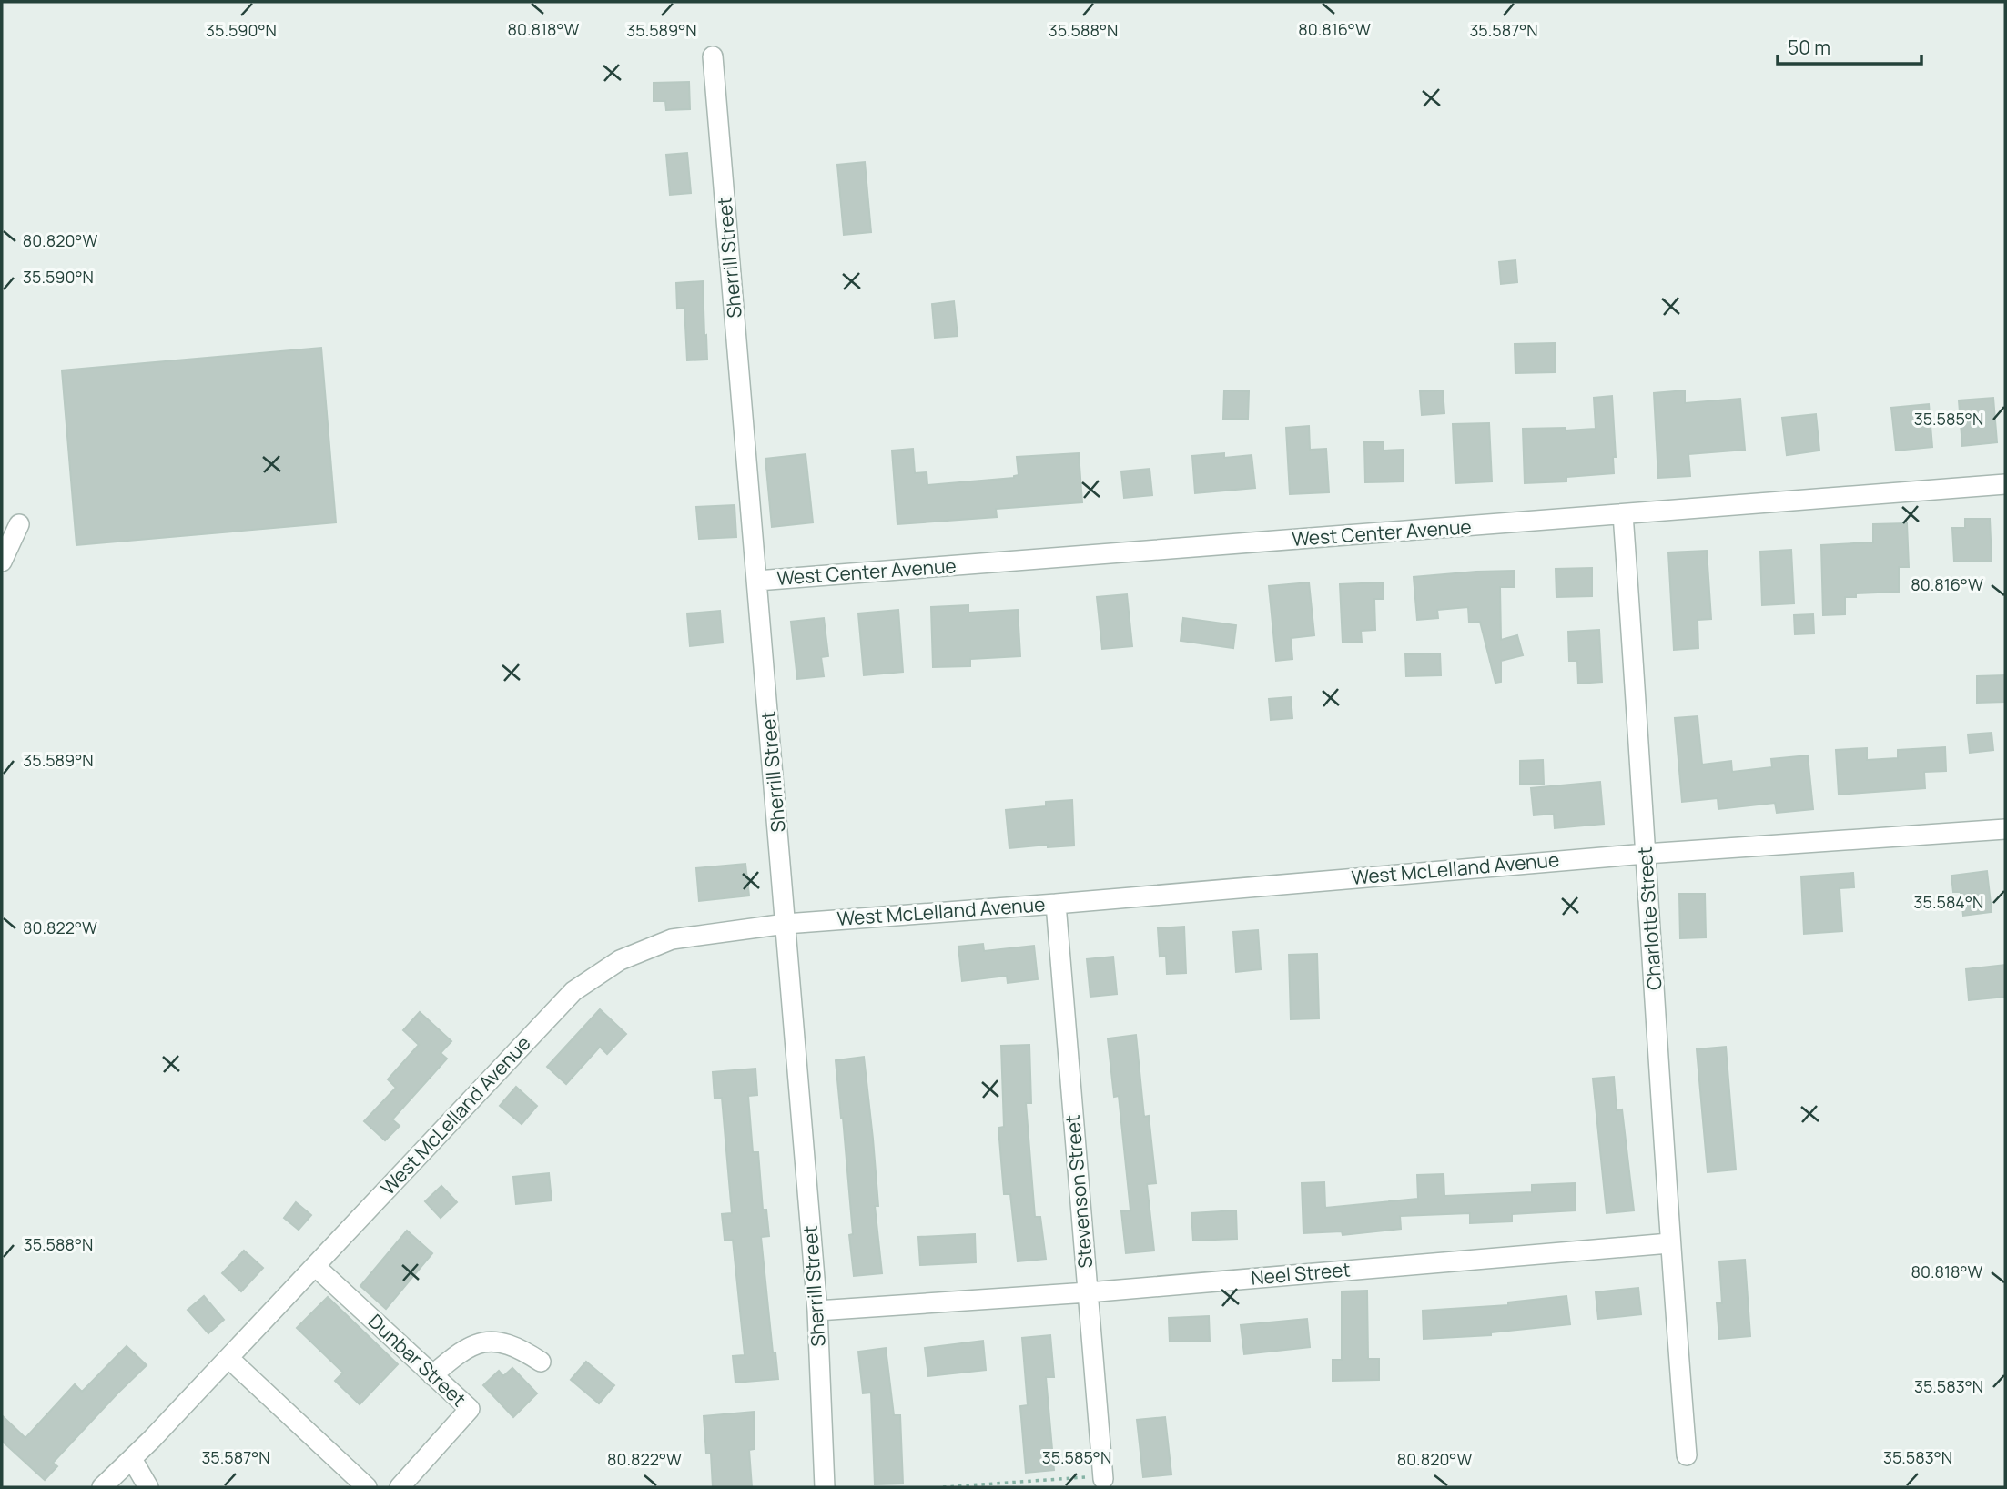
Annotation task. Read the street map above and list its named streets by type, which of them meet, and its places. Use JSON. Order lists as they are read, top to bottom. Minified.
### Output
{"streets":{"street":["Sherrill Street","West Center Avenue","West McLelland Avenue","Charlotte Street","Stevenson Street","Neel Street","Dunbar Street"]},"crossings":[["Sherrill Street","West Center Avenue"],["Sherrill Street","West McLelland Avenue"],["Sherrill Street","Neel Street"],["West Center Avenue","Charlotte Street"],["West McLelland Avenue","Charlotte Street"],["West McLelland Avenue","Stevenson Street"],["West McLelland Avenue","Dunbar Street"],["Charlotte Street","Neel Street"],["Stevenson Street","Neel Street"]],"scale_bar":"50 m","coordinates":["80.816°W","80.818°W","35.590°N","35.589°N","35.588°N","35.587°N","80.820°W","35.585°N","35.584°N","80.822°W","35.583°N"]}
